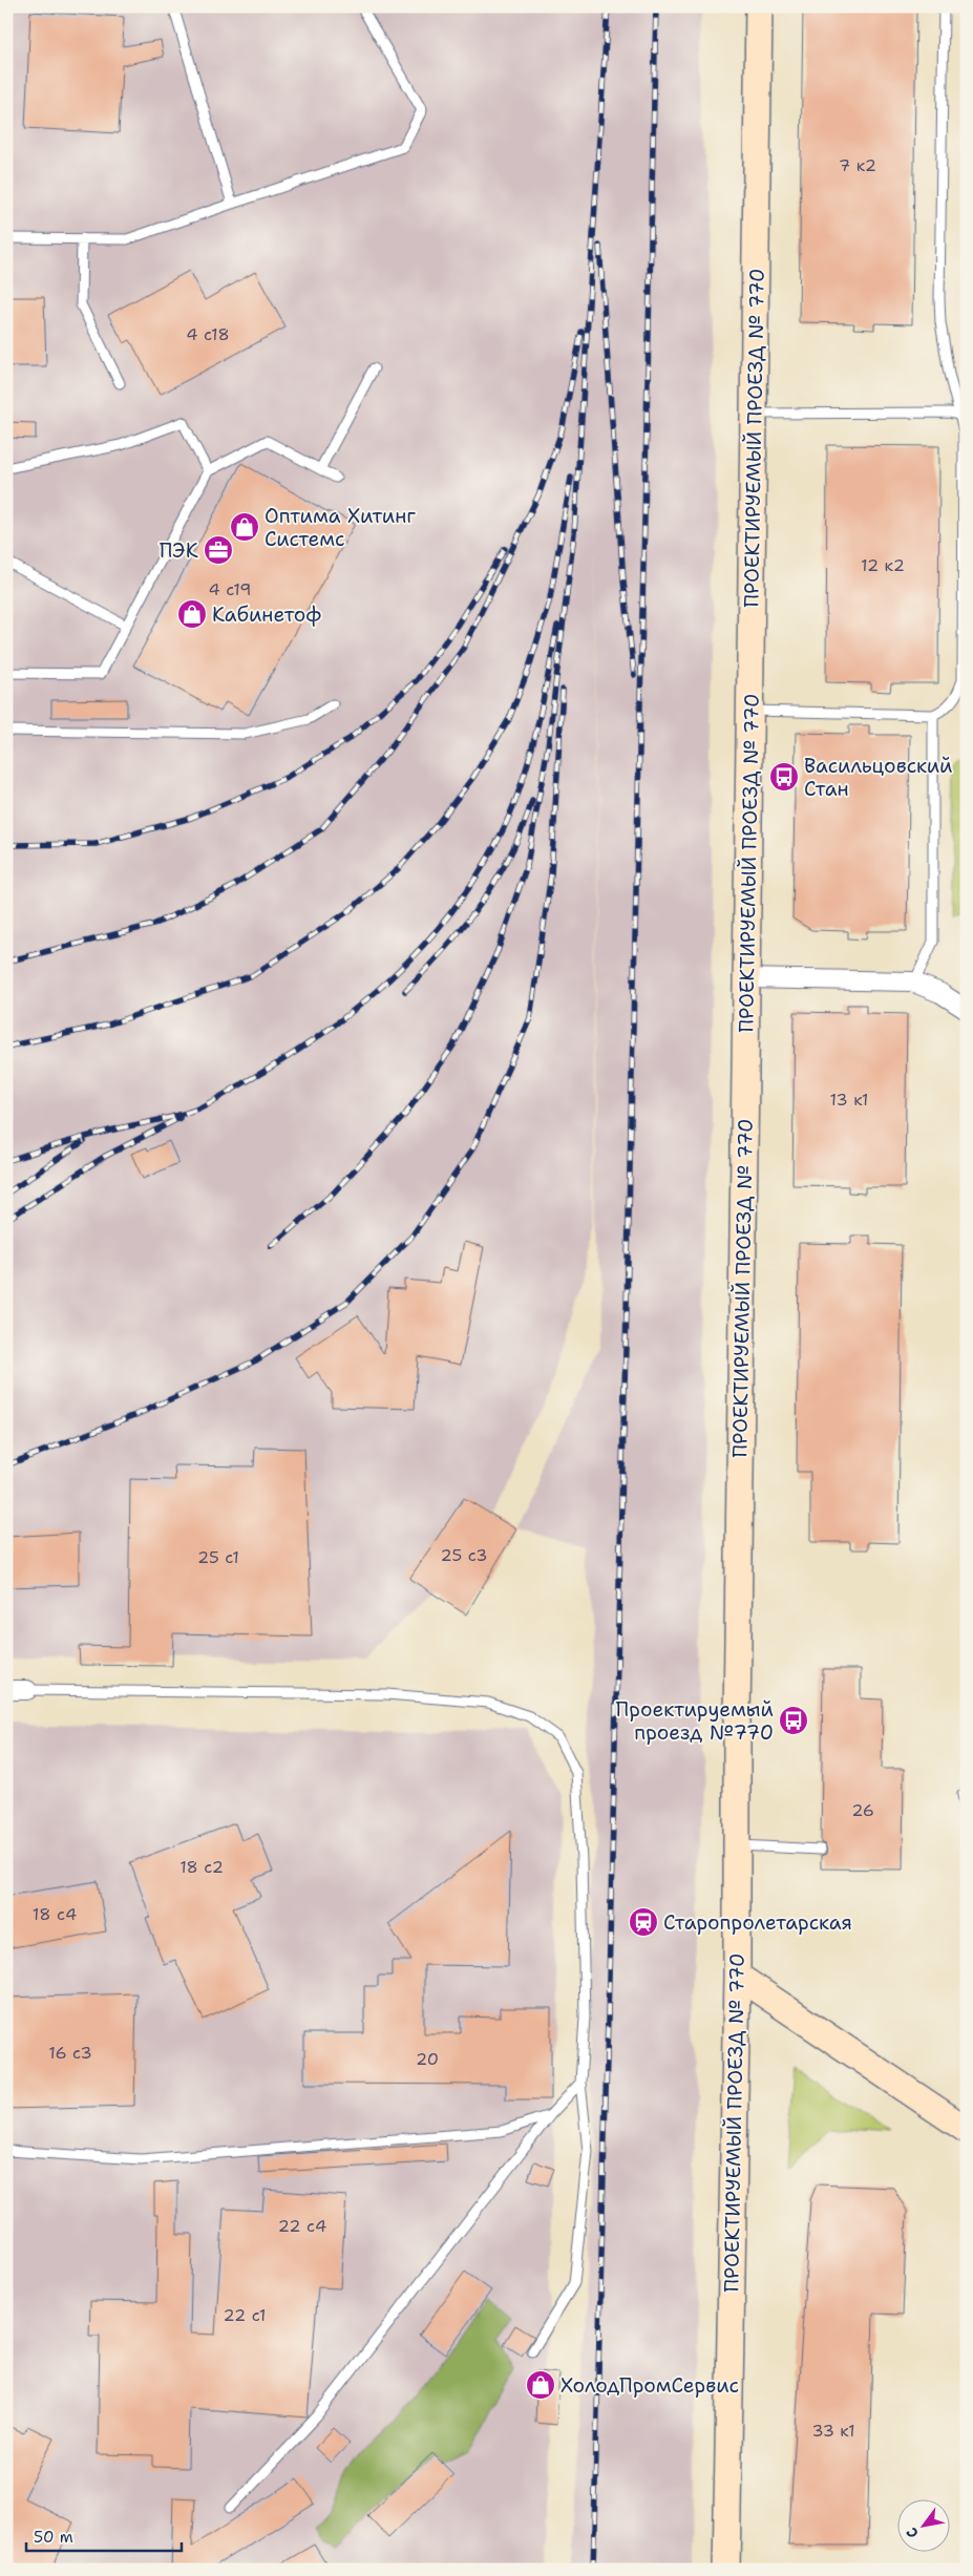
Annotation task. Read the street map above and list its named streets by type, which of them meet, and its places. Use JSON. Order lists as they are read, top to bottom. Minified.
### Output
{"streets":{"street":["ПРОЕКТИРУЕМЫЙ ПРОЕЗД № 770"]},"places":{"shop":["Оптима Хитинг Системс","Кабинетоф","ХолодПромСервис"],"office":["ПЭК"],"bus stop":["Васильцовский Стан","Проектируемый проезд №770"],"station":["Старопролетарская"]},"house_numbers":["7 к2","4 с18","12 к2","4 с19","13 к1","25 с3","25 с1","26","18 с2","18 с4","16 с3","20","22 с4","22 с1","33 к1"],"scale_bar":"50 m","north":"bottom left"}
